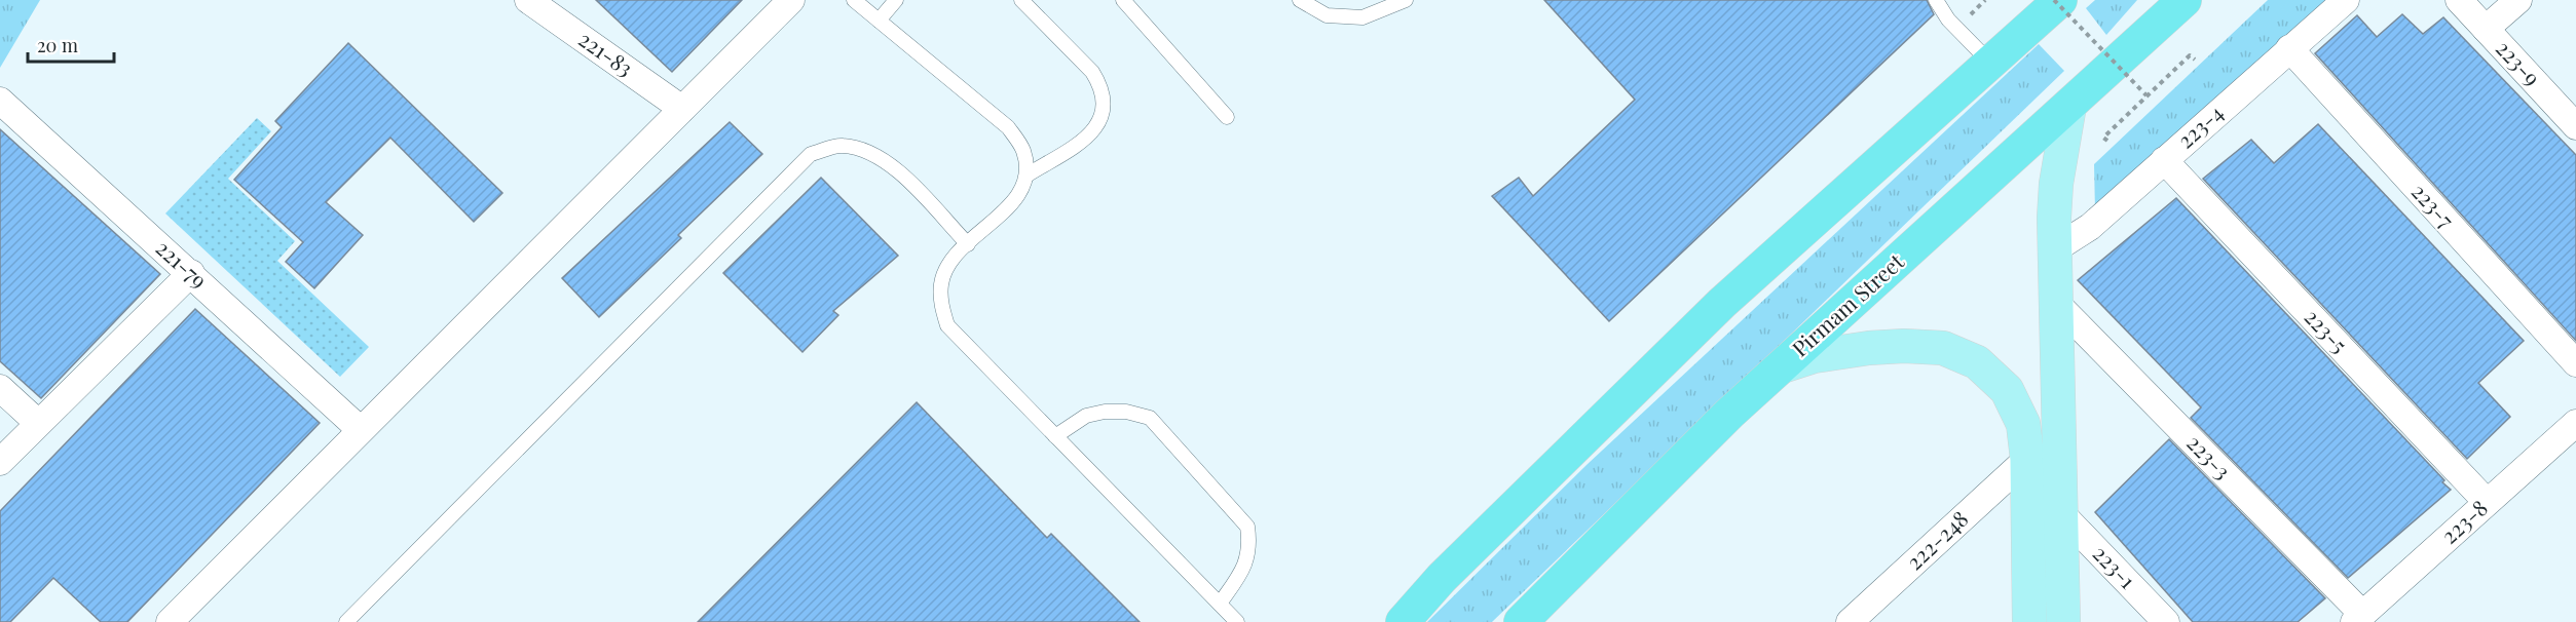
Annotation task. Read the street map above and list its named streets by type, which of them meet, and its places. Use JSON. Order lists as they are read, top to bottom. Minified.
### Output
{"streets":{"highway":["Pirmam Street"],"street":["221-83","223-9","223-4","223-7","221-79","223-5","223-3","223-8","222-248","223-1"]},"crossings":[["223-4","223-7"],["223-4","223-5"],["223-5","223-8"],["223-3","223-8"]],"scale_bar":"20 m"}
